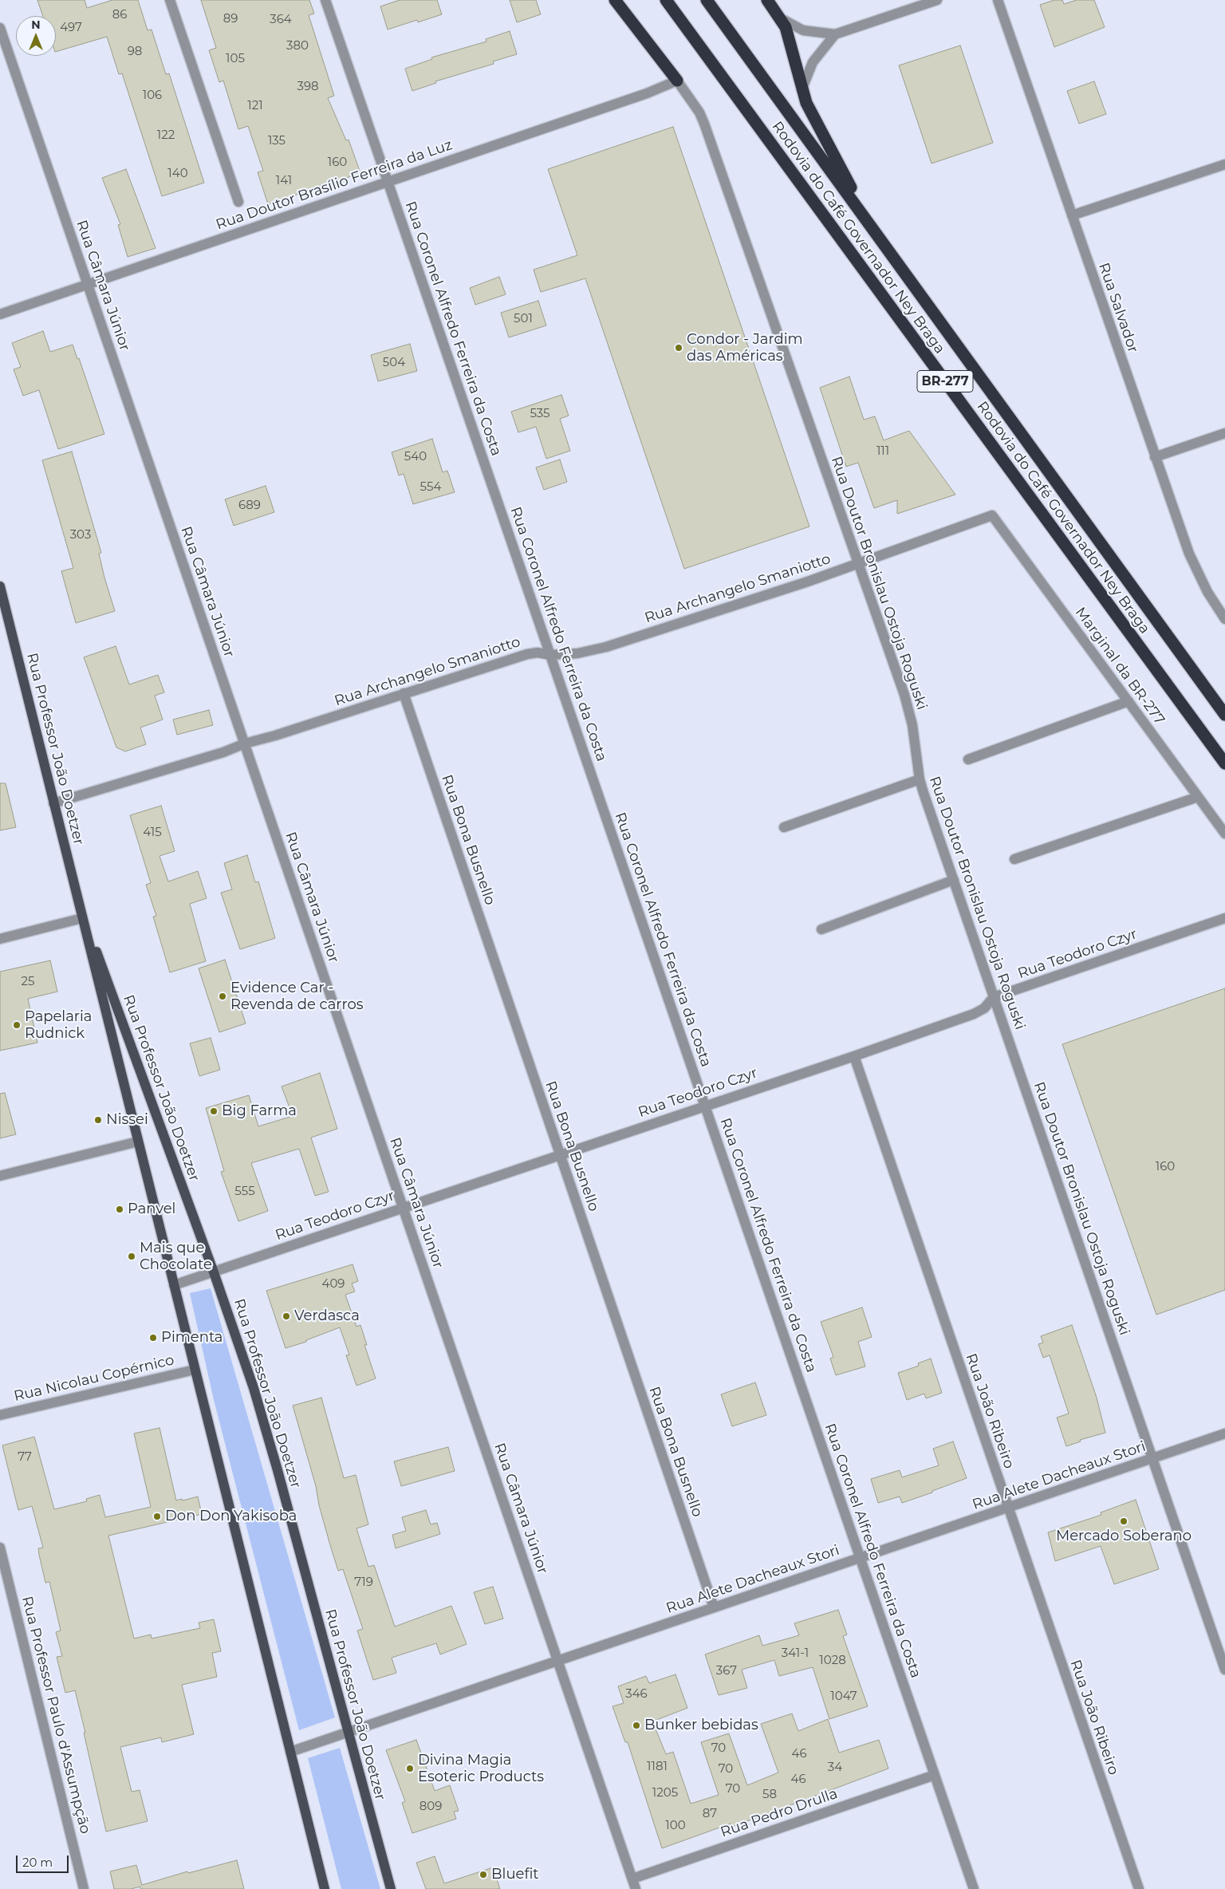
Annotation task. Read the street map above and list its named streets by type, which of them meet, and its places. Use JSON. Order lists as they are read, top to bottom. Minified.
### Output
{"streets":{"highway":["Rodovia do Café Governador Ney Braga","BR-277"],"main road":["Rua Professor João Doetzer"],"street":["Rua Doutor Brasílio Ferreira da Luz","Rua Câmara Júnior","Rua Salvador","Rua Coronel Alfredo Ferreira da Costa","Rua Doutor Bronislau Ostoja Roguski","Rua Archangelo Smaniotto","Marginal da BR-277","Rua Bona Busnello","Rua Teodoro Czyr","Rua Nicolau Copérnico","Rua João Ribeiro","Rua Alete Dacheaux Stori","Rua Professor Paulo d'Assumpção","Rua Pedro Drulla"]},"crossings":[["Rua Doutor Brasílio Ferreira da Luz","Rua Câmara Júnior"],["Rua Doutor Brasílio Ferreira da Luz","Rua Coronel Alfredo Ferreira da Costa"],["Rua Doutor Brasílio Ferreira da Luz","Rua Doutor Bronislau Ostoja Roguski"],["Rua Câmara Júnior","Rua Archangelo Smaniotto"],["Rua Câmara Júnior","Rua Teodoro Czyr"],["Rua Câmara Júnior","Rua Alete Dacheaux Stori"],["Rua Câmara Júnior","Rua Pedro Drulla"],["Rua Coronel Alfredo Ferreira da Costa","Rua Archangelo Smaniotto"],["Rua Coronel Alfredo Ferreira da Costa","Rua Teodoro Czyr"],["Rua Coronel Alfredo Ferreira da Costa","Rua Alete Dacheaux Stori"],["Rua Coronel Alfredo Ferreira da Costa","Rua Pedro Drulla"],["Rua Doutor Bronislau Ostoja Roguski","Rua Archangelo Smaniotto"],["Rua Doutor Bronislau Ostoja Roguski","Rua Teodoro Czyr"],["Rua Doutor Bronislau Ostoja Roguski","Rua Alete Dacheaux Stori"],["Rua Archangelo Smaniotto","Marginal da BR-277"],["Rua Archangelo Smaniotto","Rua Professor João Doetzer"],["Rua Archangelo Smaniotto","Rua Bona Busnello"],["Rua Professor João Doetzer","Rua Teodoro Czyr"],["Rua Professor João Doetzer","Rua Nicolau Copérnico"],["Rua Professor João Doetzer","Rua Alete Dacheaux Stori"],["Rua Bona Busnello","Rua Teodoro Czyr"],["Rua Bona Busnello","Rua Alete Dacheaux Stori"],["Rua Teodoro Czyr","Rua João Ribeiro"],["Rua João Ribeiro","Rua Alete Dacheaux Stori"]],"places":["Condor - Jardim das Américas","Evidence Car - Revenda de carros","Papelaria Rudnick","Big Farma","Nissei","Panvel","Mais que Chocolate","Verdasca","Pimenta","Don Don Yakisoba","Mercado Soberano","Bunker bebidas","Divina Magia Esoteric Products","Bluefit"],"house_numbers":["86","89","364","497","380","98","105","398","106","121","122","135","160","140","141","501","504","535","111","540","554","689","303","415","25","160","555","409","77","719","341-1","1028","367","346","1047","70","46","1181","34","70","46","70","1205","58","809","87","100"],"scale_bar":"20 m","north":"top"}
